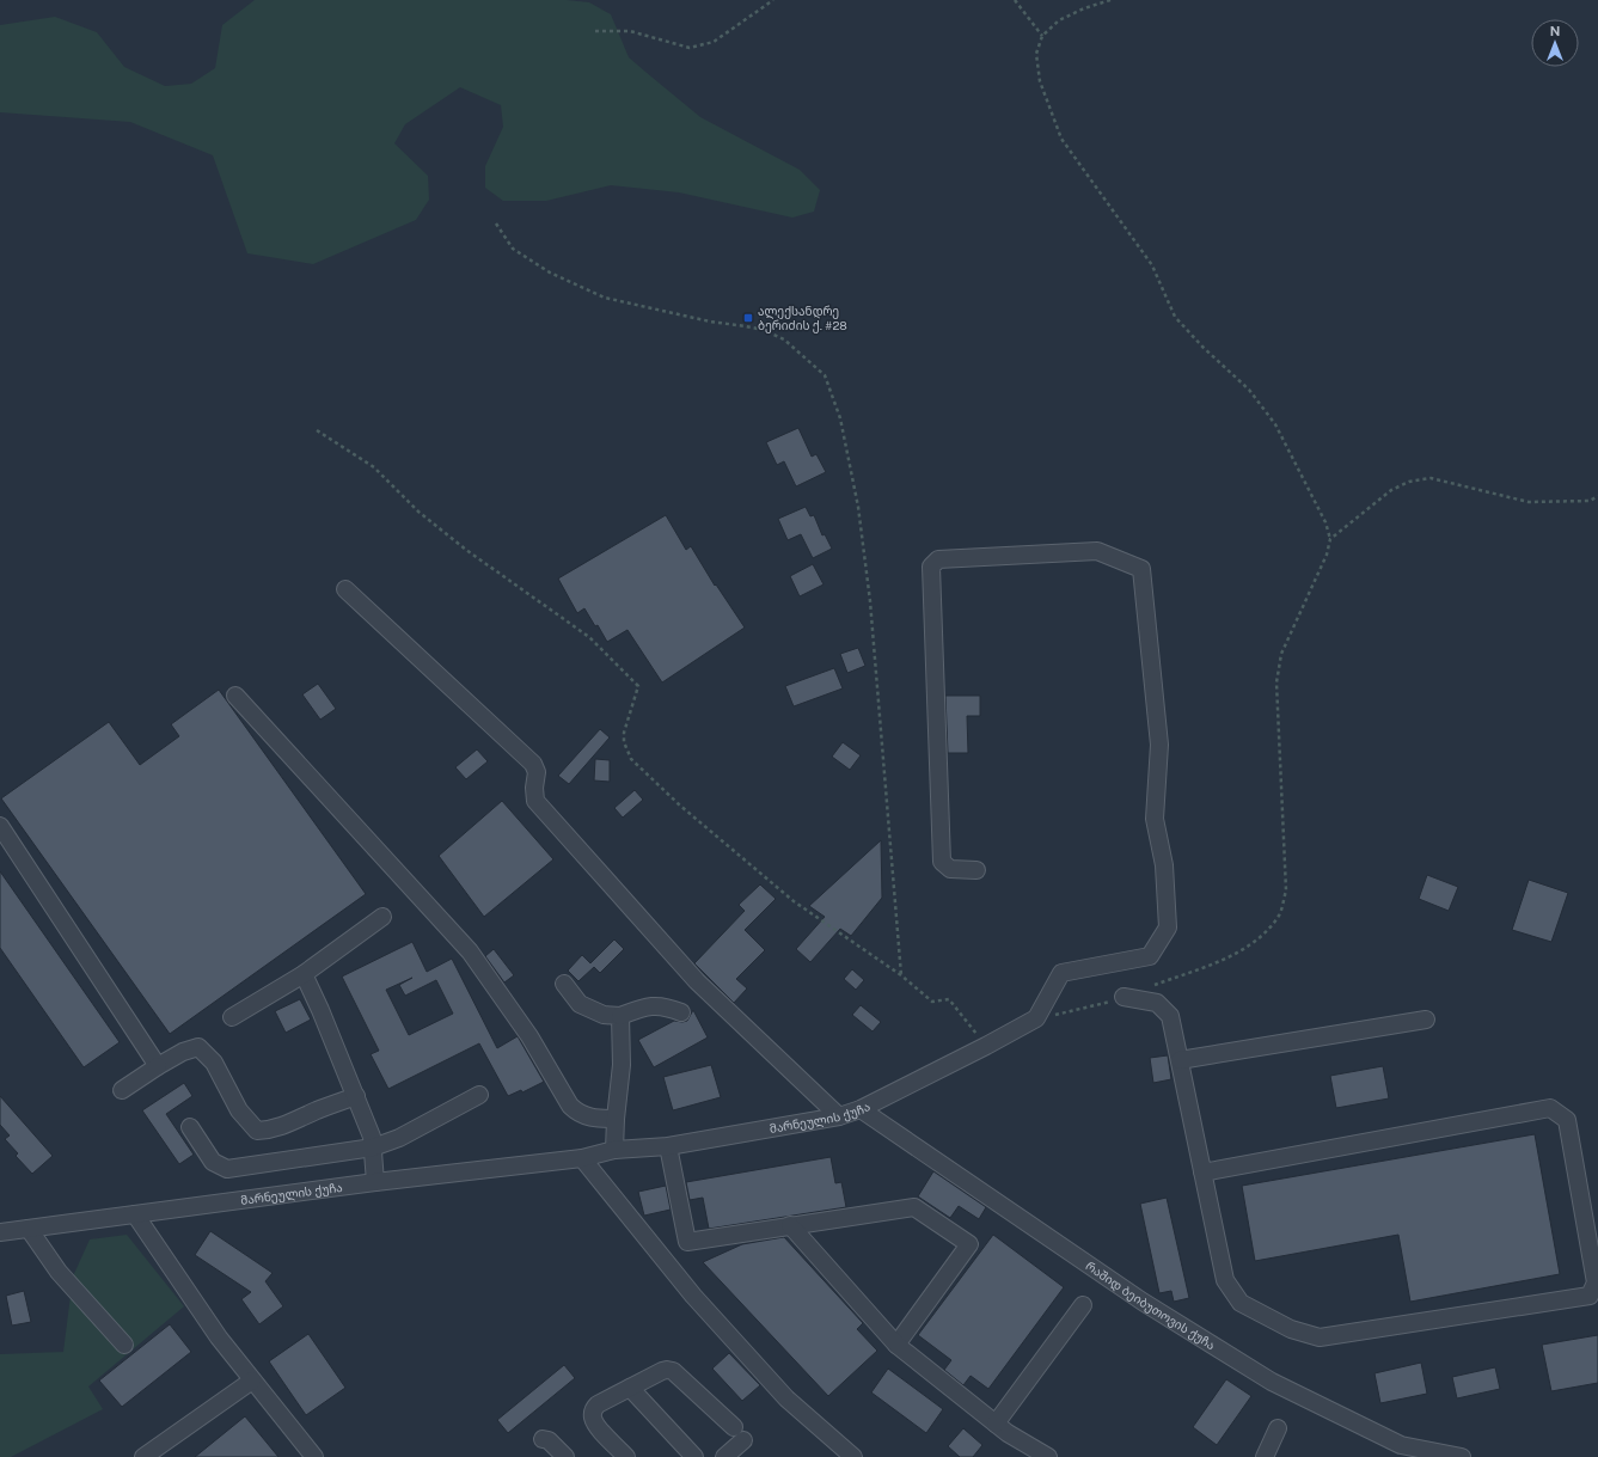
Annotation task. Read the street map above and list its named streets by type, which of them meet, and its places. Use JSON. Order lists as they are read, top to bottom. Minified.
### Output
{"streets":{"street":["მარნეულის ქუჩა","რაშიდ ბეიბუთოვის ქუჩა"]},"crossings":[["მარნეულის ქუჩა","რაშიდ ბეიბუთოვის ქუჩა"]],"places":{"transit":["ალექსანდრე ბერიძის ქ. #28"]},"north":"top"}
